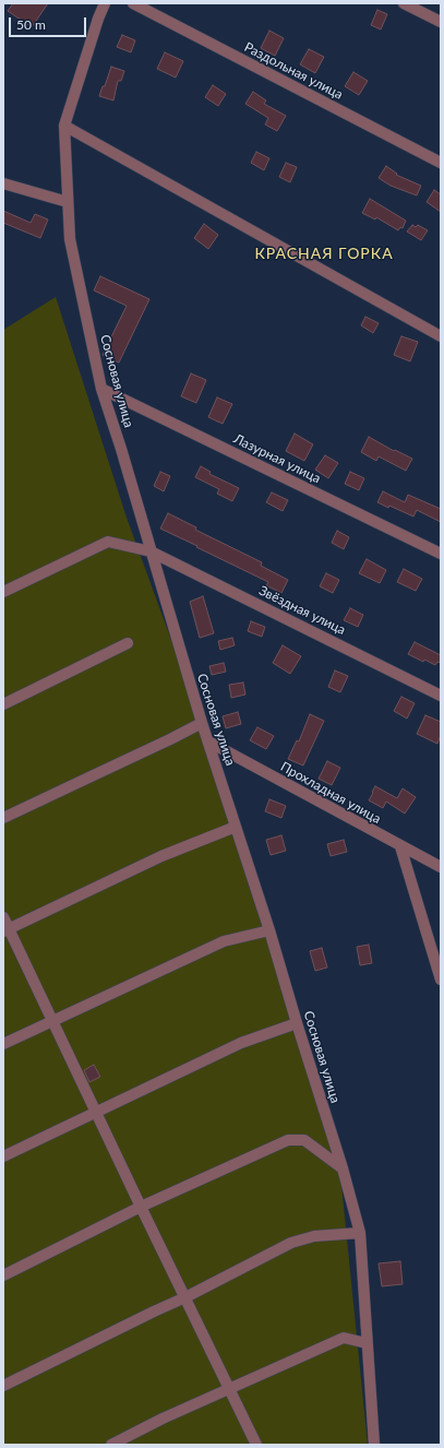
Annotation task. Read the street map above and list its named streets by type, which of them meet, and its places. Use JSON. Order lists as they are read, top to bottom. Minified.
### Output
{"streets":{"street":["Раздольная улица","Сосновая улица","Лазурная улица","Звёздная улица","Прохладная улица"]},"crossings":[["Сосновая улица","Лазурная улица"],["Сосновая улица","Звёздная улица"],["Сосновая улица","Прохладная улица"]],"districts":["КРАСНАЯ ГОРКА"],"scale_bar":"50 m"}
